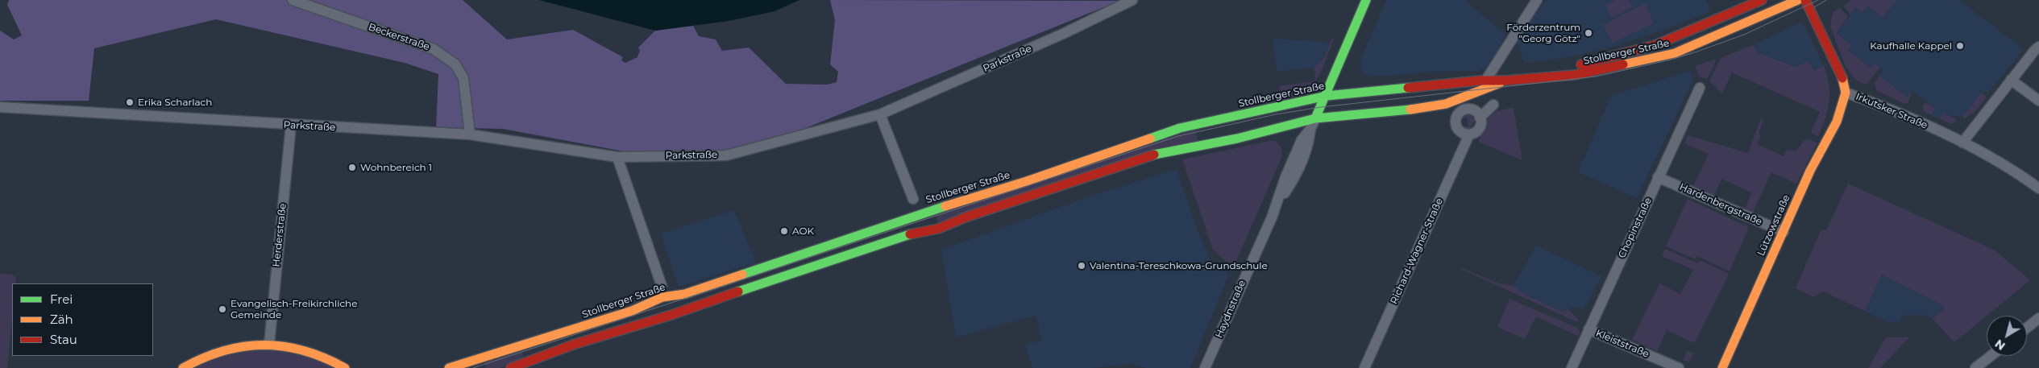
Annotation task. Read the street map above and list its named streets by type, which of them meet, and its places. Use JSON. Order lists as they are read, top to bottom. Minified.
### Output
{"streets":{"main road":["Stollberger Straße","Irkutsker Straße","Lützowstraße","Haydnstraße"],"street":["Beckerstraße","Parkstraße","Hardenbergstraße","Chopinstraße","Herderstraße","Richard-Wagner-Straße","Kleiststraße"]},"crossings":[["Beckerstraße","Parkstraße"],["Stollberger Straße","Haydnstraße"],["Parkstraße","Herderstraße"],["Irkutsker Straße","Lützowstraße"],["Hardenbergstraße","Lützowstraße"],["Hardenbergstraße","Chopinstraße"],["Chopinstraße","Kleiststraße"]],"places":["Förderzentrum \"Georg Götz\"","Kaufhalle Kappel","Erika Scharlach","Wohnbereich 1","AOK","Valentina-Tereschkowa-Grundschule","Evangelisch-Freikirchliche Gemeinde"],"legend":["Frei","Zäh","Stau"],"north":"bottom left"}
